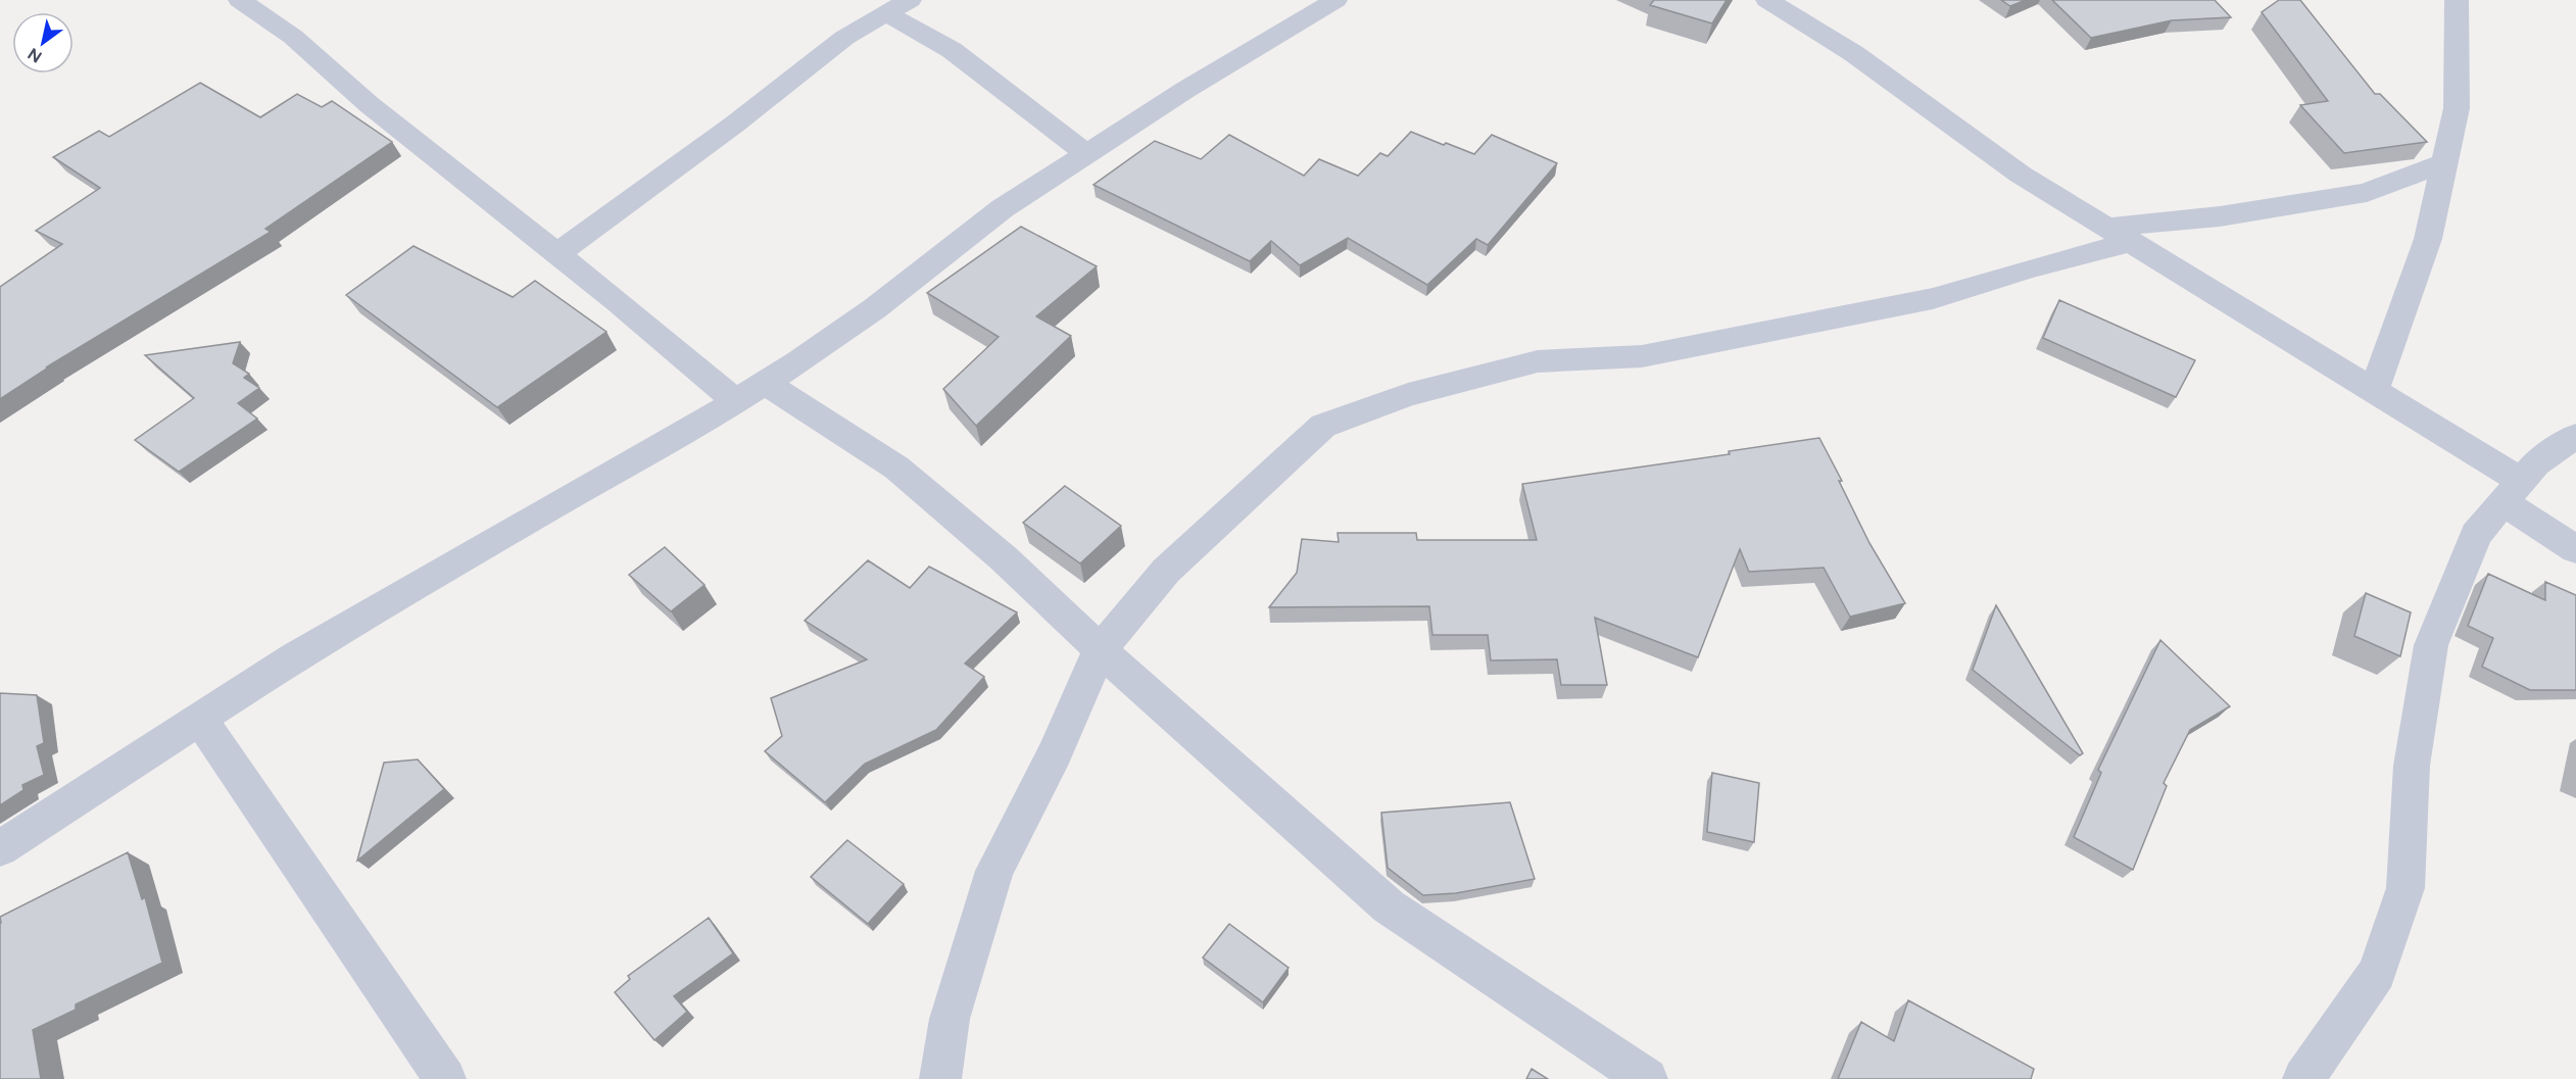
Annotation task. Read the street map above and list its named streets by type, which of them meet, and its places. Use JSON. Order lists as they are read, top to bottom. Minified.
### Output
{"north":"bottom left"}
